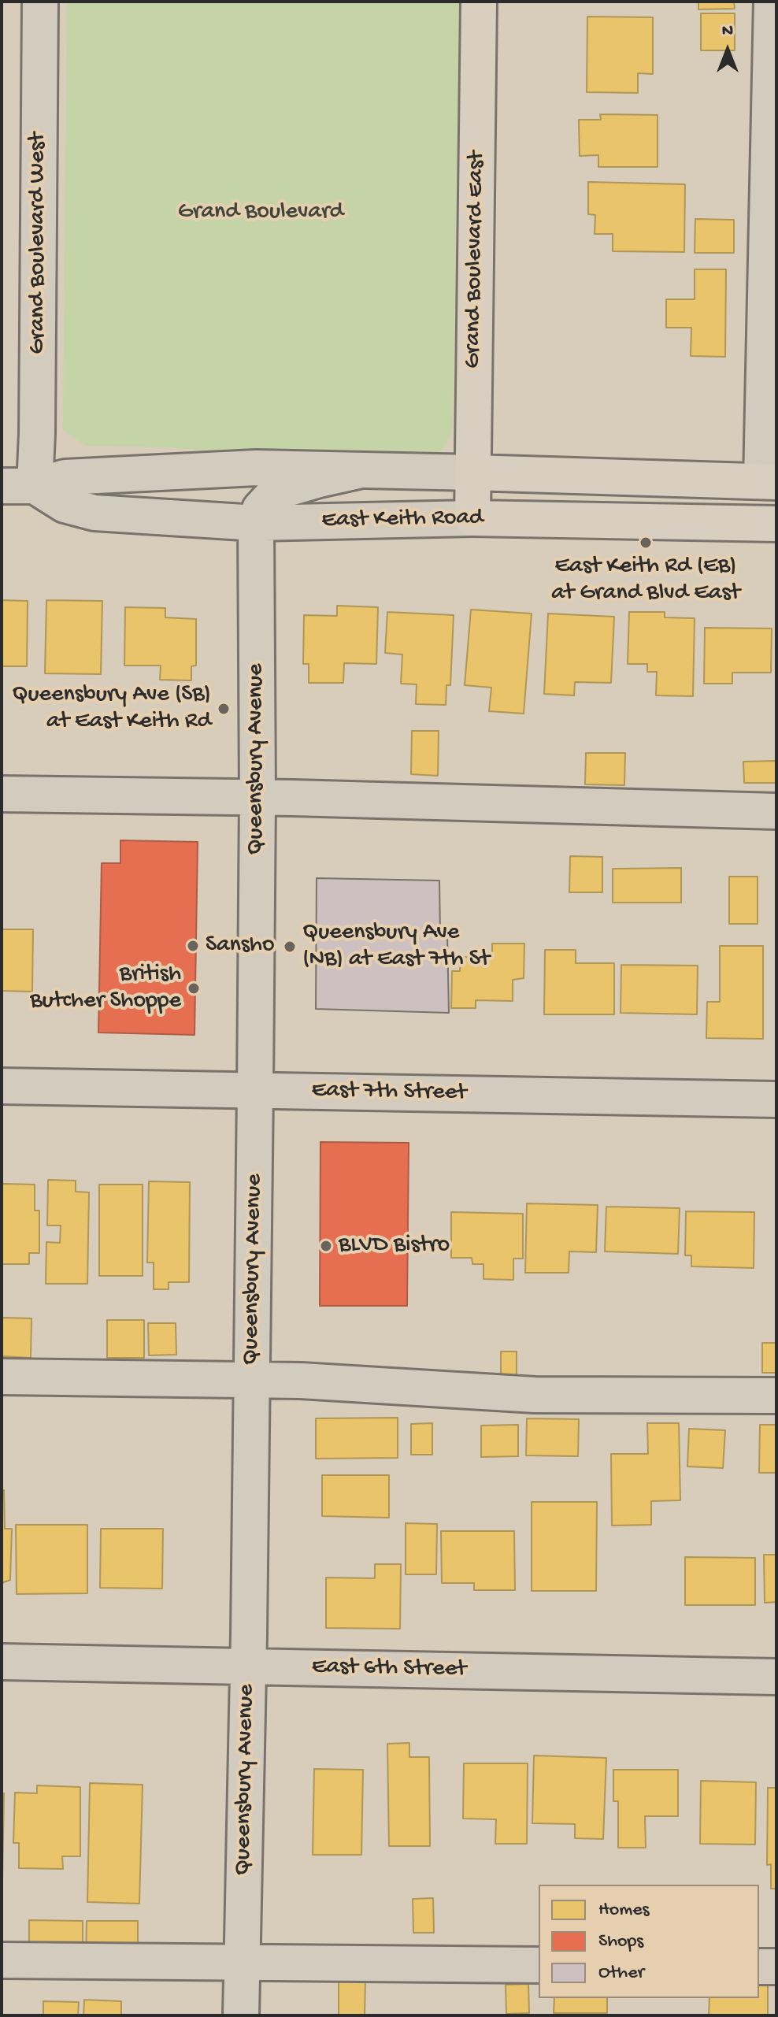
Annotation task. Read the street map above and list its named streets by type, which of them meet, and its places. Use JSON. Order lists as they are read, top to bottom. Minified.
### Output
{"streets":{"main road":["Grand Boulevard East","East Keith Road"],"street":["Grand Boulevard West","Queensbury Avenue","East 7th Street","East 6th Street"]},"crossings":[["Grand Boulevard West","East Keith Road"],["Grand Boulevard East","East Keith Road"],["East Keith Road","Queensbury Avenue"],["Queensbury Avenue","East 7th Street"],["Queensbury Avenue","East 6th Street"]],"parks":["Grand Boulevard"],"places":["East Keith Rd (EB) at Grand Blvd East","Queensbury Ave (SB) at East Keith Rd","Sansho","Queensbury Ave (NB) at East 7th St","British Butcher Shoppe","BLVD Bistro"],"legend":["Homes","Shops","Other"],"north":"top"}
